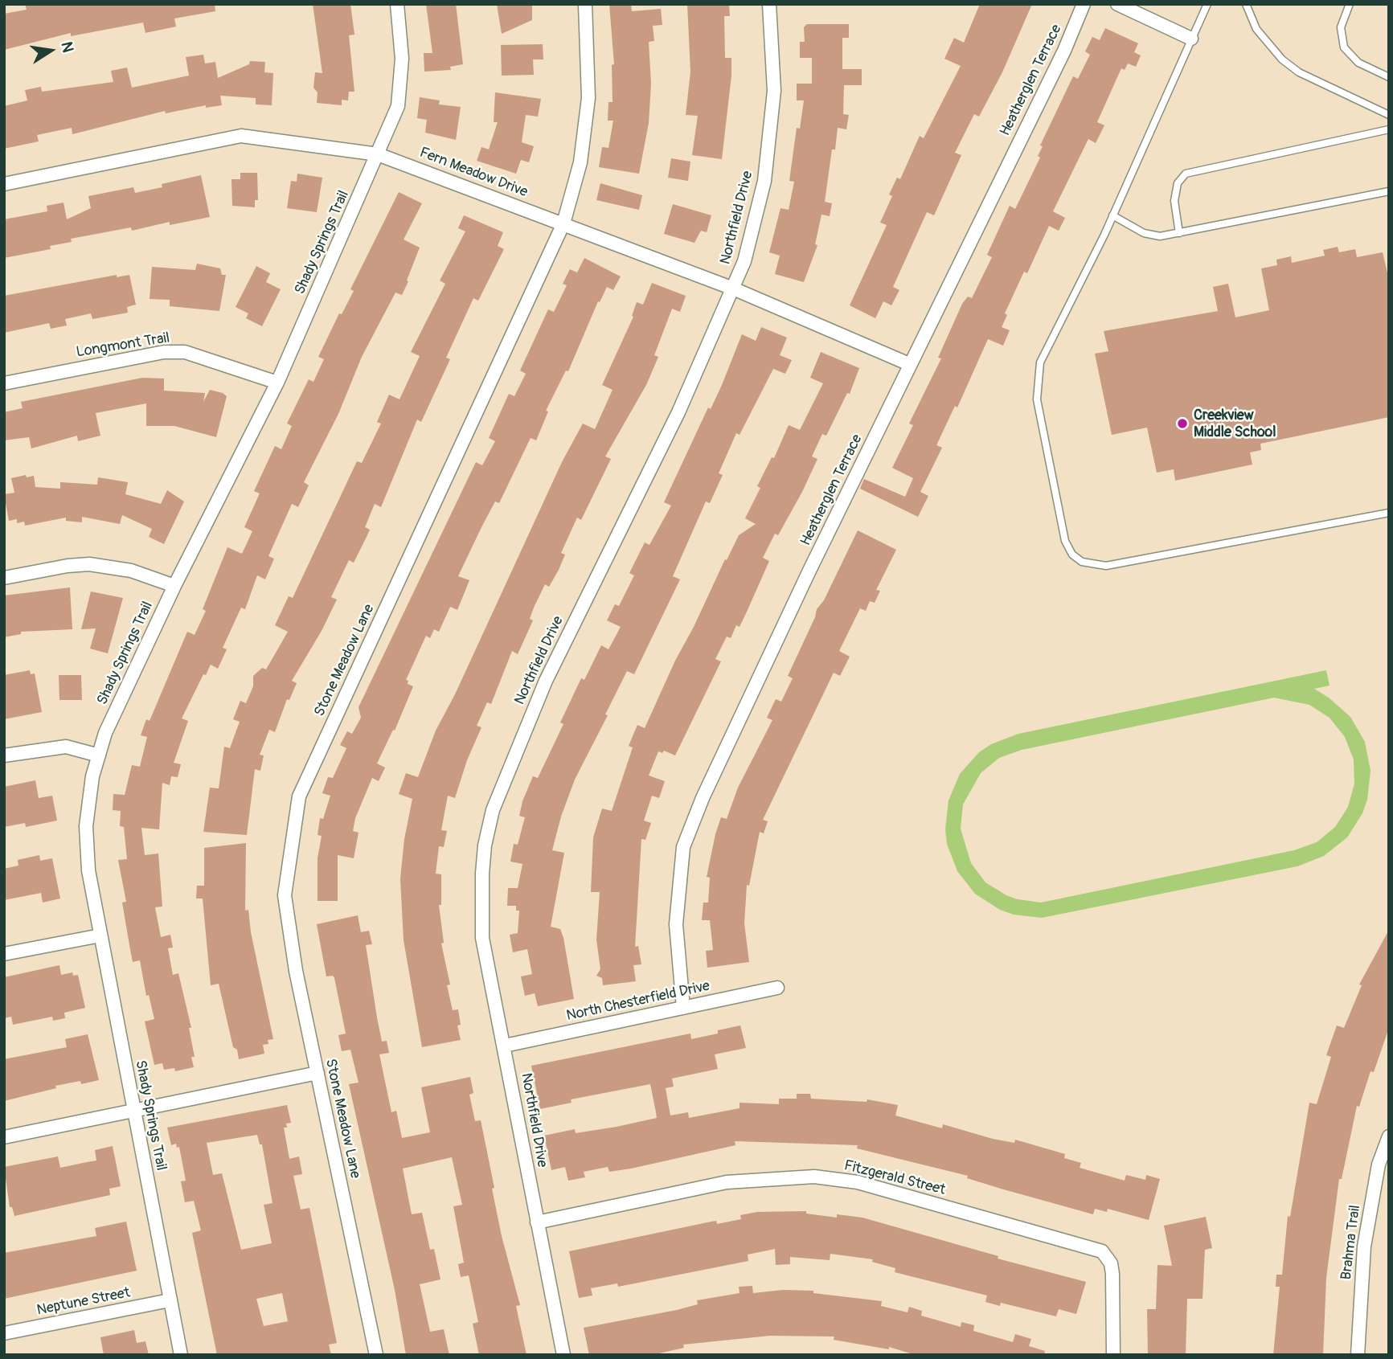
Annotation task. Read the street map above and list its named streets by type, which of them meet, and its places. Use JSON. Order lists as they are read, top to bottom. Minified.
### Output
{"streets":{"street":["Heatherglen Terrace","Fern Meadow Drive","Northfield Drive","Shady Springs Trail","Longmont Trail","Stone Meadow Lane","North Chesterfield Drive","Fitzgerald Street","Brahma Trail","Neptune Street"]},"crossings":[["Heatherglen Terrace","Fern Meadow Drive"],["Heatherglen Terrace","North Chesterfield Drive"],["Fern Meadow Drive","Northfield Drive"],["Fern Meadow Drive","Shady Springs Trail"],["Fern Meadow Drive","Stone Meadow Lane"],["Northfield Drive","North Chesterfield Drive"],["Northfield Drive","Fitzgerald Street"],["Shady Springs Trail","Longmont Trail"],["Shady Springs Trail","Neptune Street"]],"places":["Creekview Middle School"],"north":"right"}
